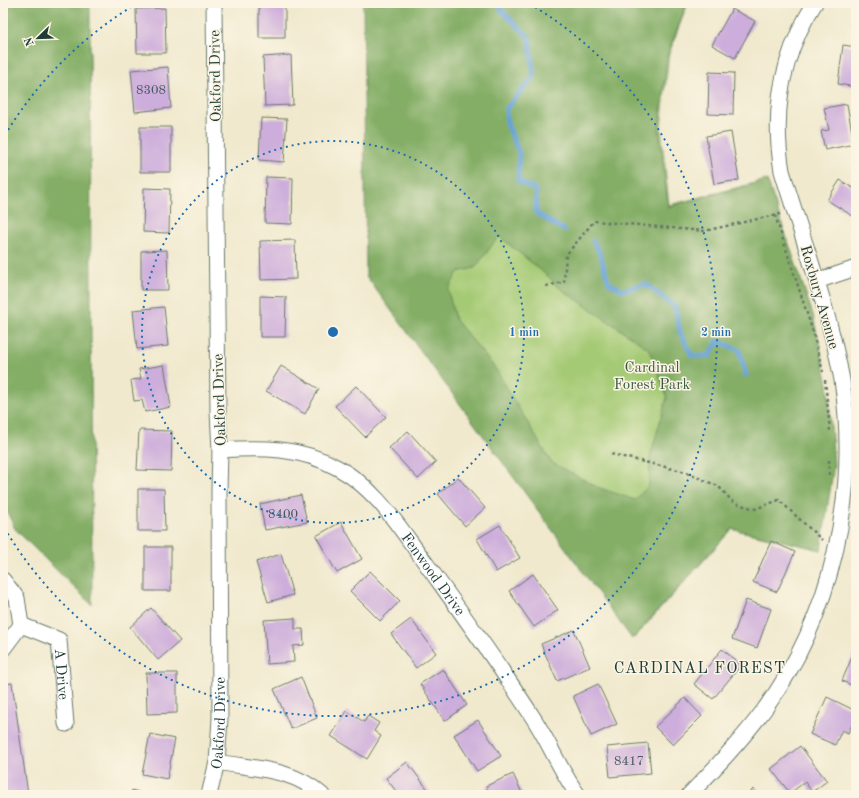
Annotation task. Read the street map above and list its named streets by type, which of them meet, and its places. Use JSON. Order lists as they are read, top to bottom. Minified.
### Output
{"streets":{"street":["Oakford Drive","Roxbury Avenue","Fenwood Drive","A Drive"]},"crossings":[["Oakford Drive","Fenwood Drive"]],"districts":["CARDINAL FOREST"],"parks":["Cardinal Forest Park"],"house_numbers":["8308","8400","8417"],"north":"bottom left","rings":["1 min","2 min"]}
